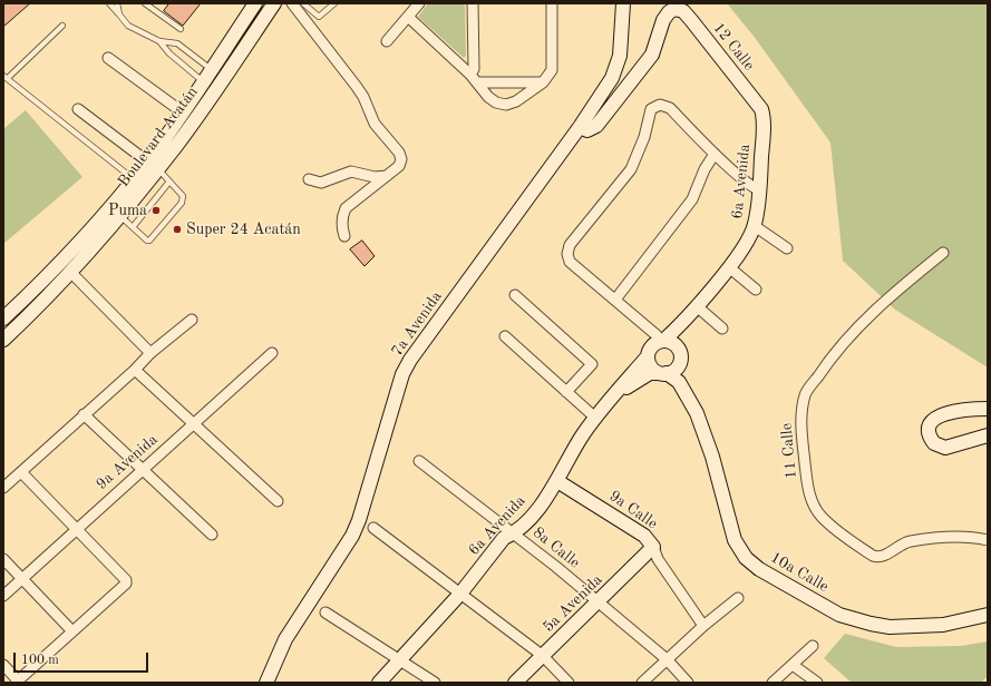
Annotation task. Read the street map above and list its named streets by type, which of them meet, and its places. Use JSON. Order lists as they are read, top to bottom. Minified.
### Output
{"streets":{"street":["12 Calle","Boulevard Acatán","6a Avenida","7a Avenida","11 Calle","9a Avenida","9a Calle","8a Calle","10a Calle","5a Avenida"]},"crossings":[["12 Calle","6a Avenida"],["12 Calle","7a Avenida"],["6a Avenida","9a Calle"],["6a Avenida","8a Calle"],["6a Avenida","10a Calle"],["9a Calle","5a Avenida"],["8a Calle","5a Avenida"]],"places":["Puma","Super 24 Acatán"],"scale_bar":"100 m"}
